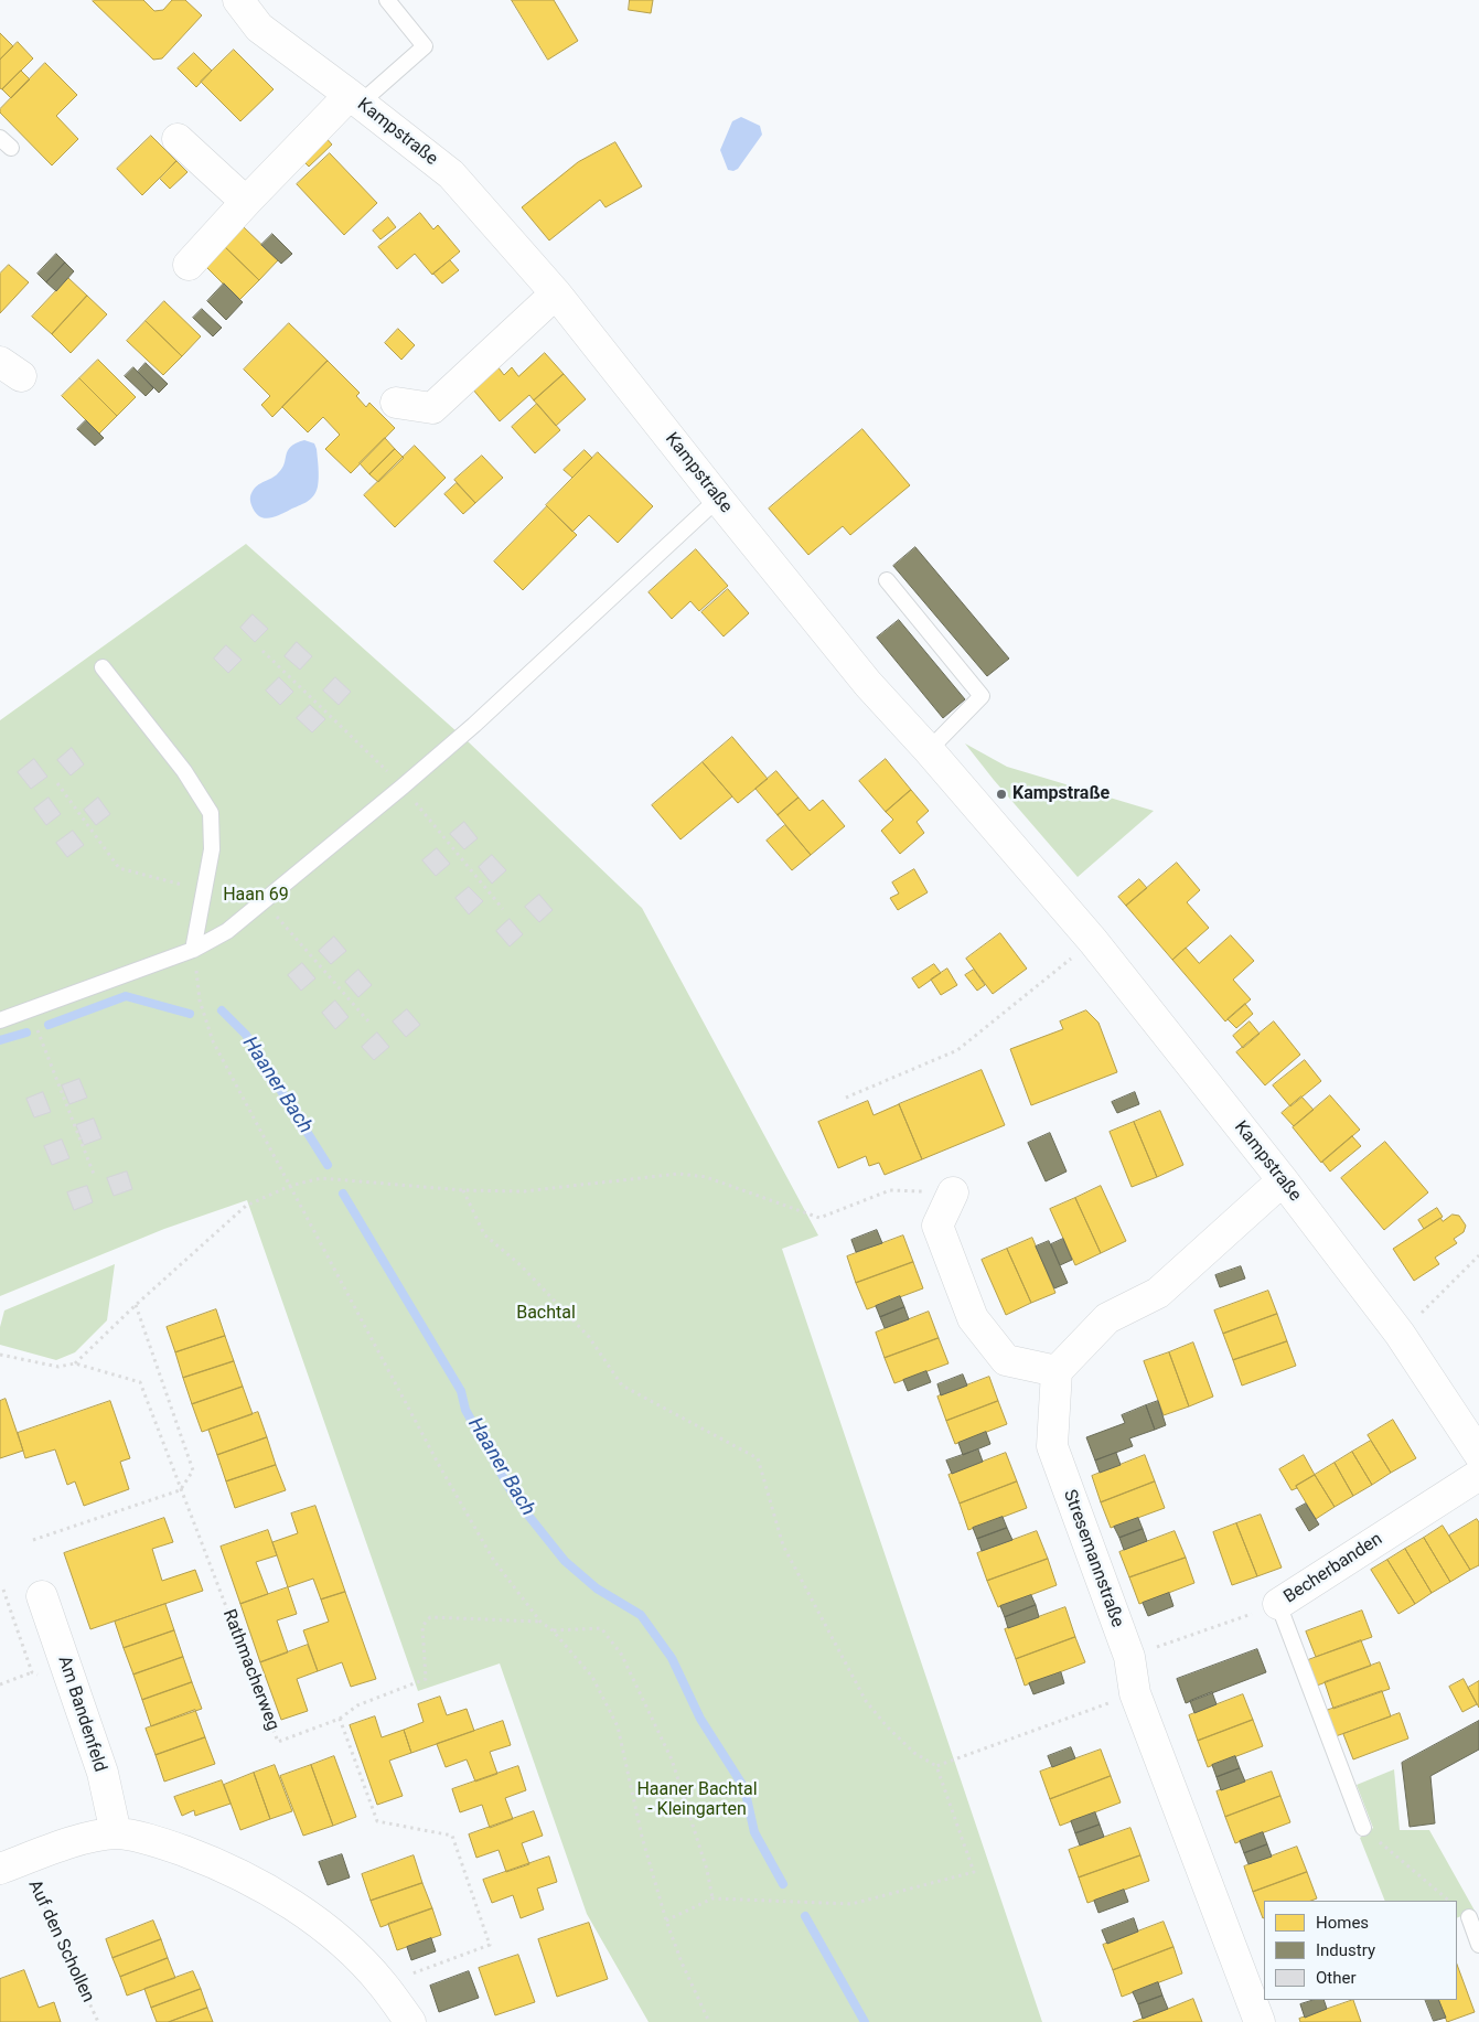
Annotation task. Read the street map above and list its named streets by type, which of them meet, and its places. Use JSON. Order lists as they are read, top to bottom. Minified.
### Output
{"streets":{"street":["Kampstraße","Stresemannstraße","Becherbanden","Am Bandenfeld"],"path":["Rathmacherweg","Auf den Schollen"]},"water":["Haaner Bach"],"parks":["Haan 69","Bachtal","Haaner Bachtal - Kleingarten"],"places":["Kampstraße"],"legend":["Homes","Industry","Other"]}
